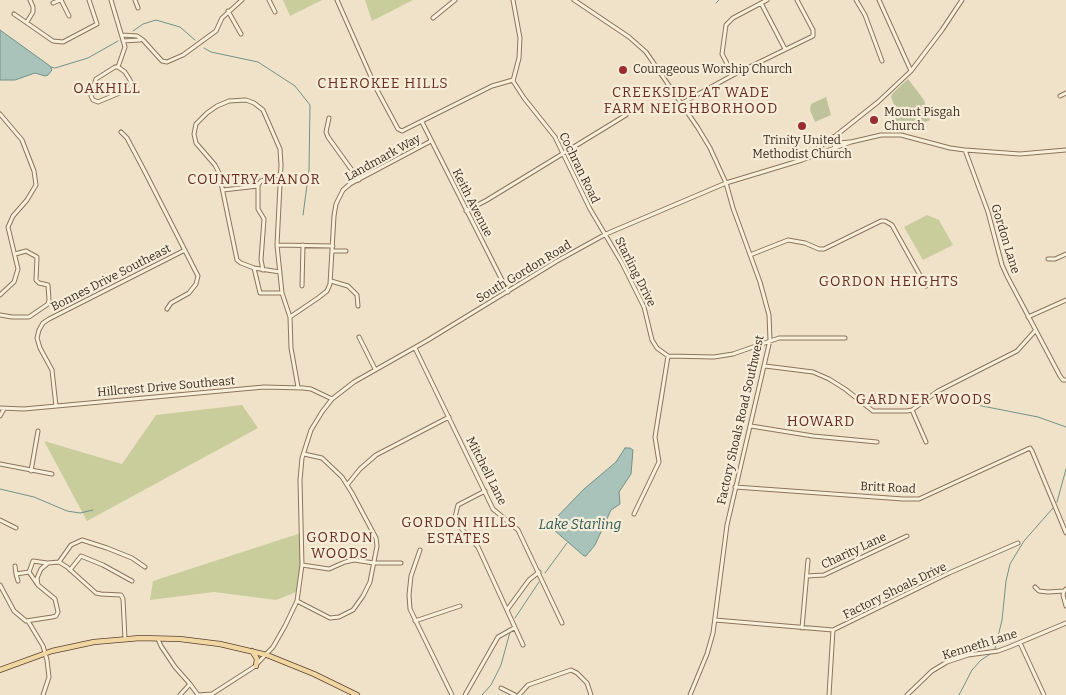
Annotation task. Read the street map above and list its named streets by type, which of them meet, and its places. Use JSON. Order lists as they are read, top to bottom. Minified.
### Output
{"streets":{"street":["Landmark Way","Cochran Road","Keith Avenue","Gordon Lane","South Gordon Road","Starling Drive","Bonnes Drive Southeast","Hillcrest Drive Southeast","Factory Shoals Road Southwest","Mitchell Lane","Britt Road","Charity Lane","Factory Shoals Drive","Kenneth Lane"]},"crossings":[["Landmark Way","Keith Avenue"],["Cochran Road","South Gordon Road"],["Cochran Road","Starling Drive"],["Keith Avenue","South Gordon Road"],["Gordon Lane","South Gordon Road"],["South Gordon Road","Starling Drive"],["South Gordon Road","Hillcrest Drive Southeast"],["South Gordon Road","Factory Shoals Road Southwest"],["South Gordon Road","Mitchell Lane"],["Bonnes Drive Southeast","Hillcrest Drive Southeast"],["Factory Shoals Road Southwest","Britt Road"],["Factory Shoals Road Southwest","Factory Shoals Drive"]],"districts":["CHEROKEE HILLS","OAKHILL","CREEKSIDE AT WADE FARM NEIGHBORHOOD","COUNTRY MANOR","GORDON HEIGHTS","GARDNER WOODS","HOWARD","GORDON HILLS ESTATES","GORDON WOODS"],"water":["Lake Starling"],"places":["Courageous Worship Church","Mount Pisgah Church","Trinity United Methodist Church"]}
